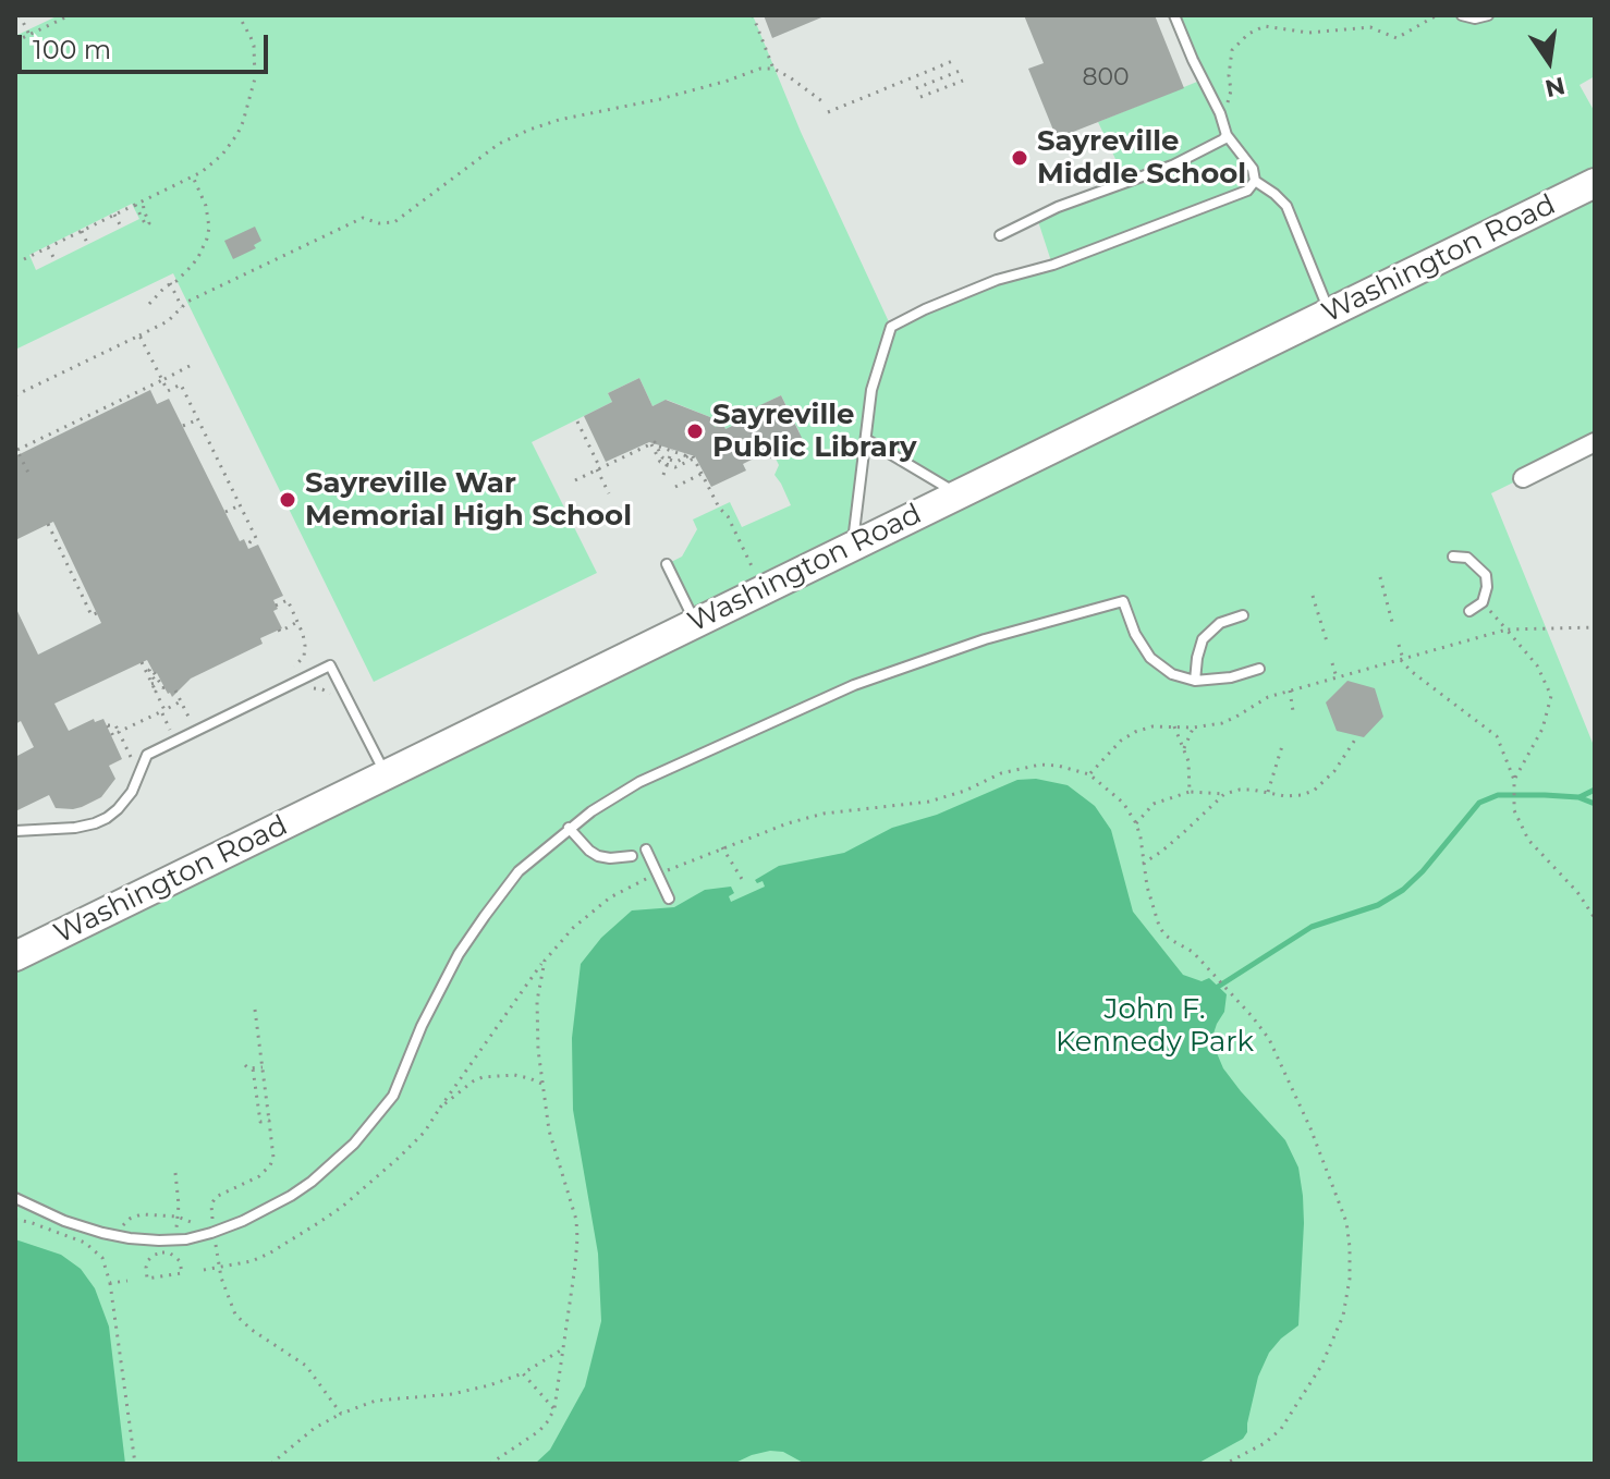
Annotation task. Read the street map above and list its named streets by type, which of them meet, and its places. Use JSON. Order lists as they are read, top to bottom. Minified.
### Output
{"streets":{"main road":["Washington Road"]},"parks":["John F. Kennedy Park"],"places":["Sayreville Middle School","Sayreville Public Library","Sayreville War Memorial High School"],"house_numbers":["800"],"scale_bar":"100 m","north":"bottom"}
